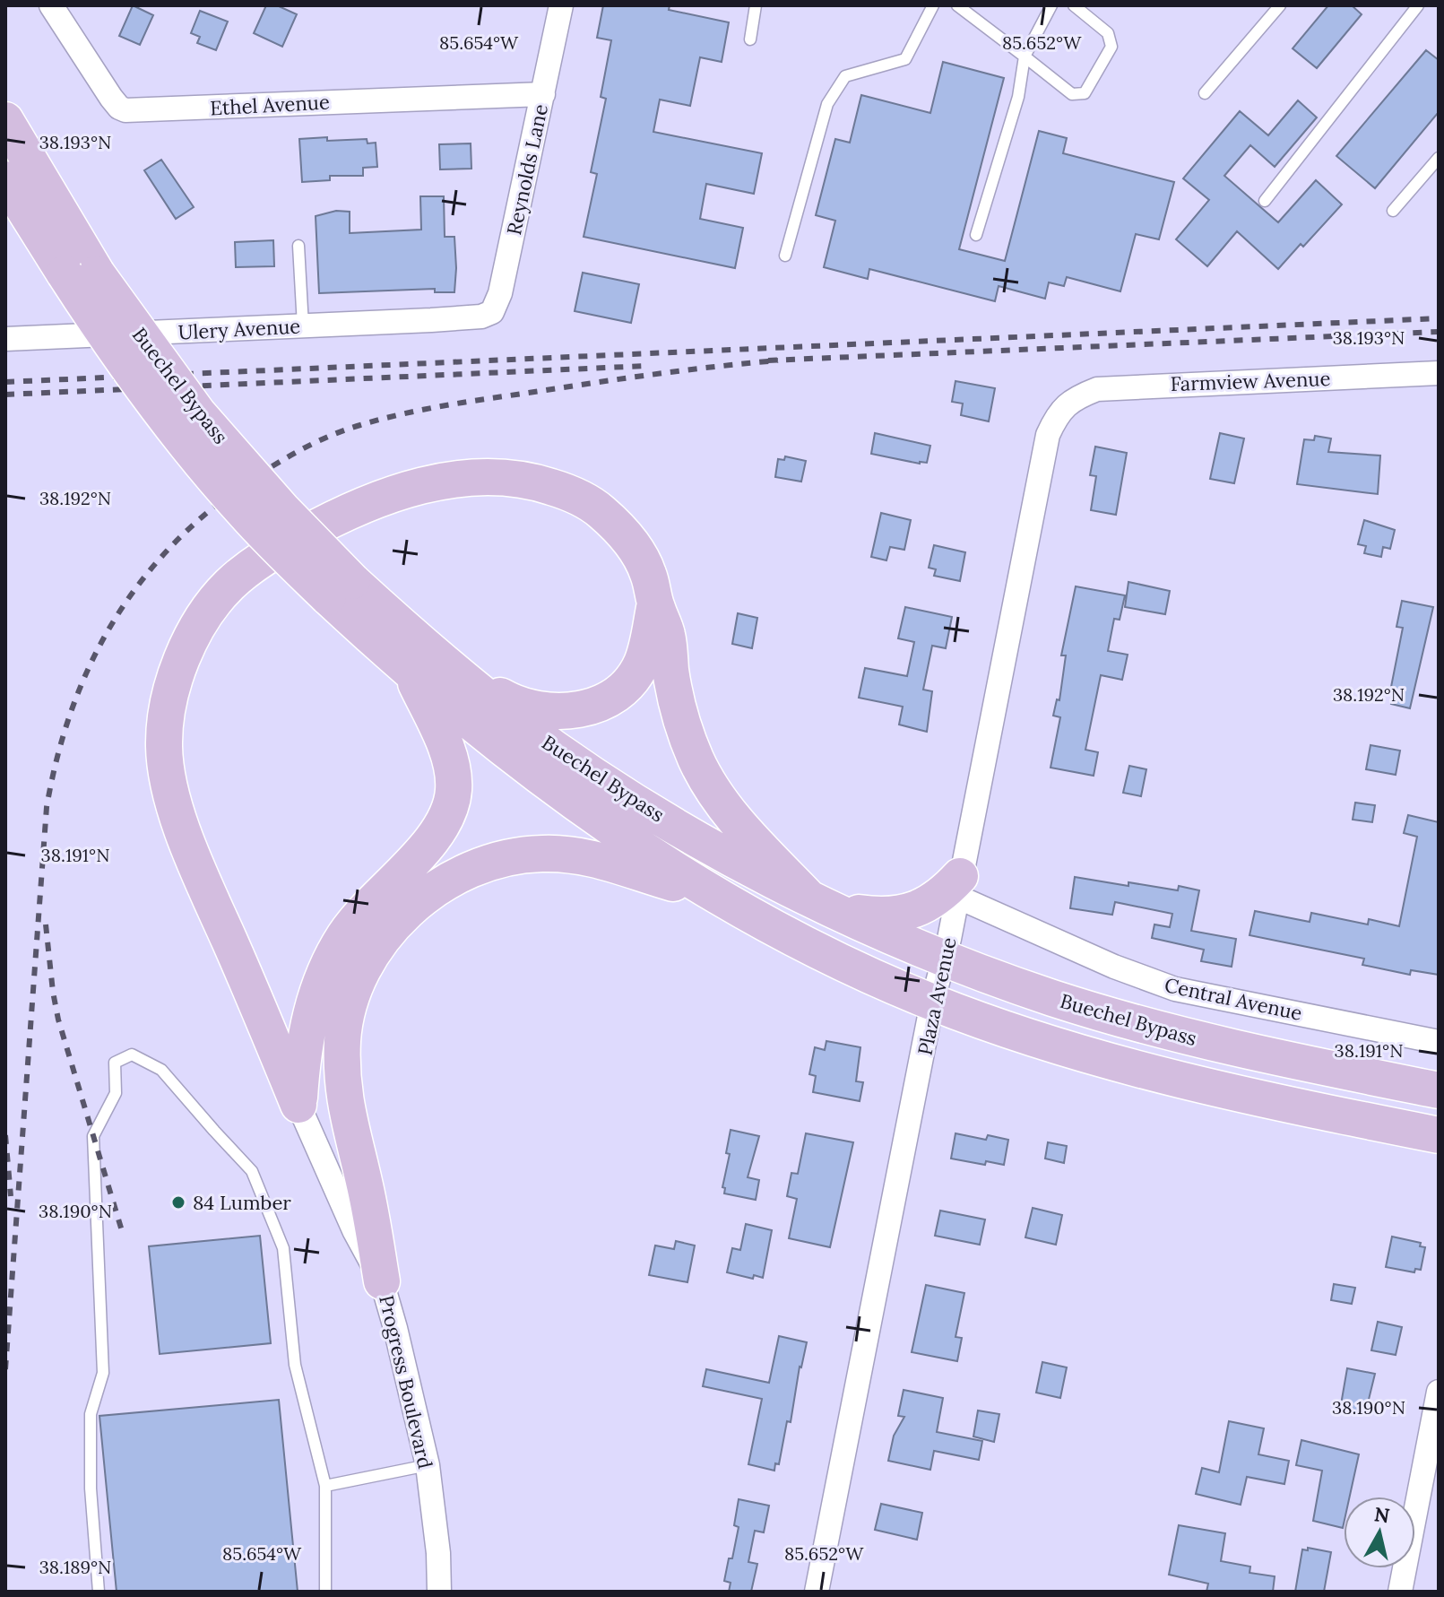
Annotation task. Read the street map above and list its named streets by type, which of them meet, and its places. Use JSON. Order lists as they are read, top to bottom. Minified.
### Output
{"streets":{"main road":["Buechel Bypass"],"street":["Ethel Avenue","Reynolds Lane","Ulery Avenue","Farmview Avenue","Plaza Avenue","Central Avenue","Progress Boulevard"]},"crossings":[["Ethel Avenue","Reynolds Lane"],["Reynolds Lane","Ulery Avenue"],["Farmview Avenue","Plaza Avenue"],["Buechel Bypass","Plaza Avenue"],["Plaza Avenue","Central Avenue"]],"places":["84 Lumber"],"north":"top","coordinates":["85.654°W","85.652°W","38.193°N","38.192°N","38.191°N","38.190°N","38.189°N"]}
